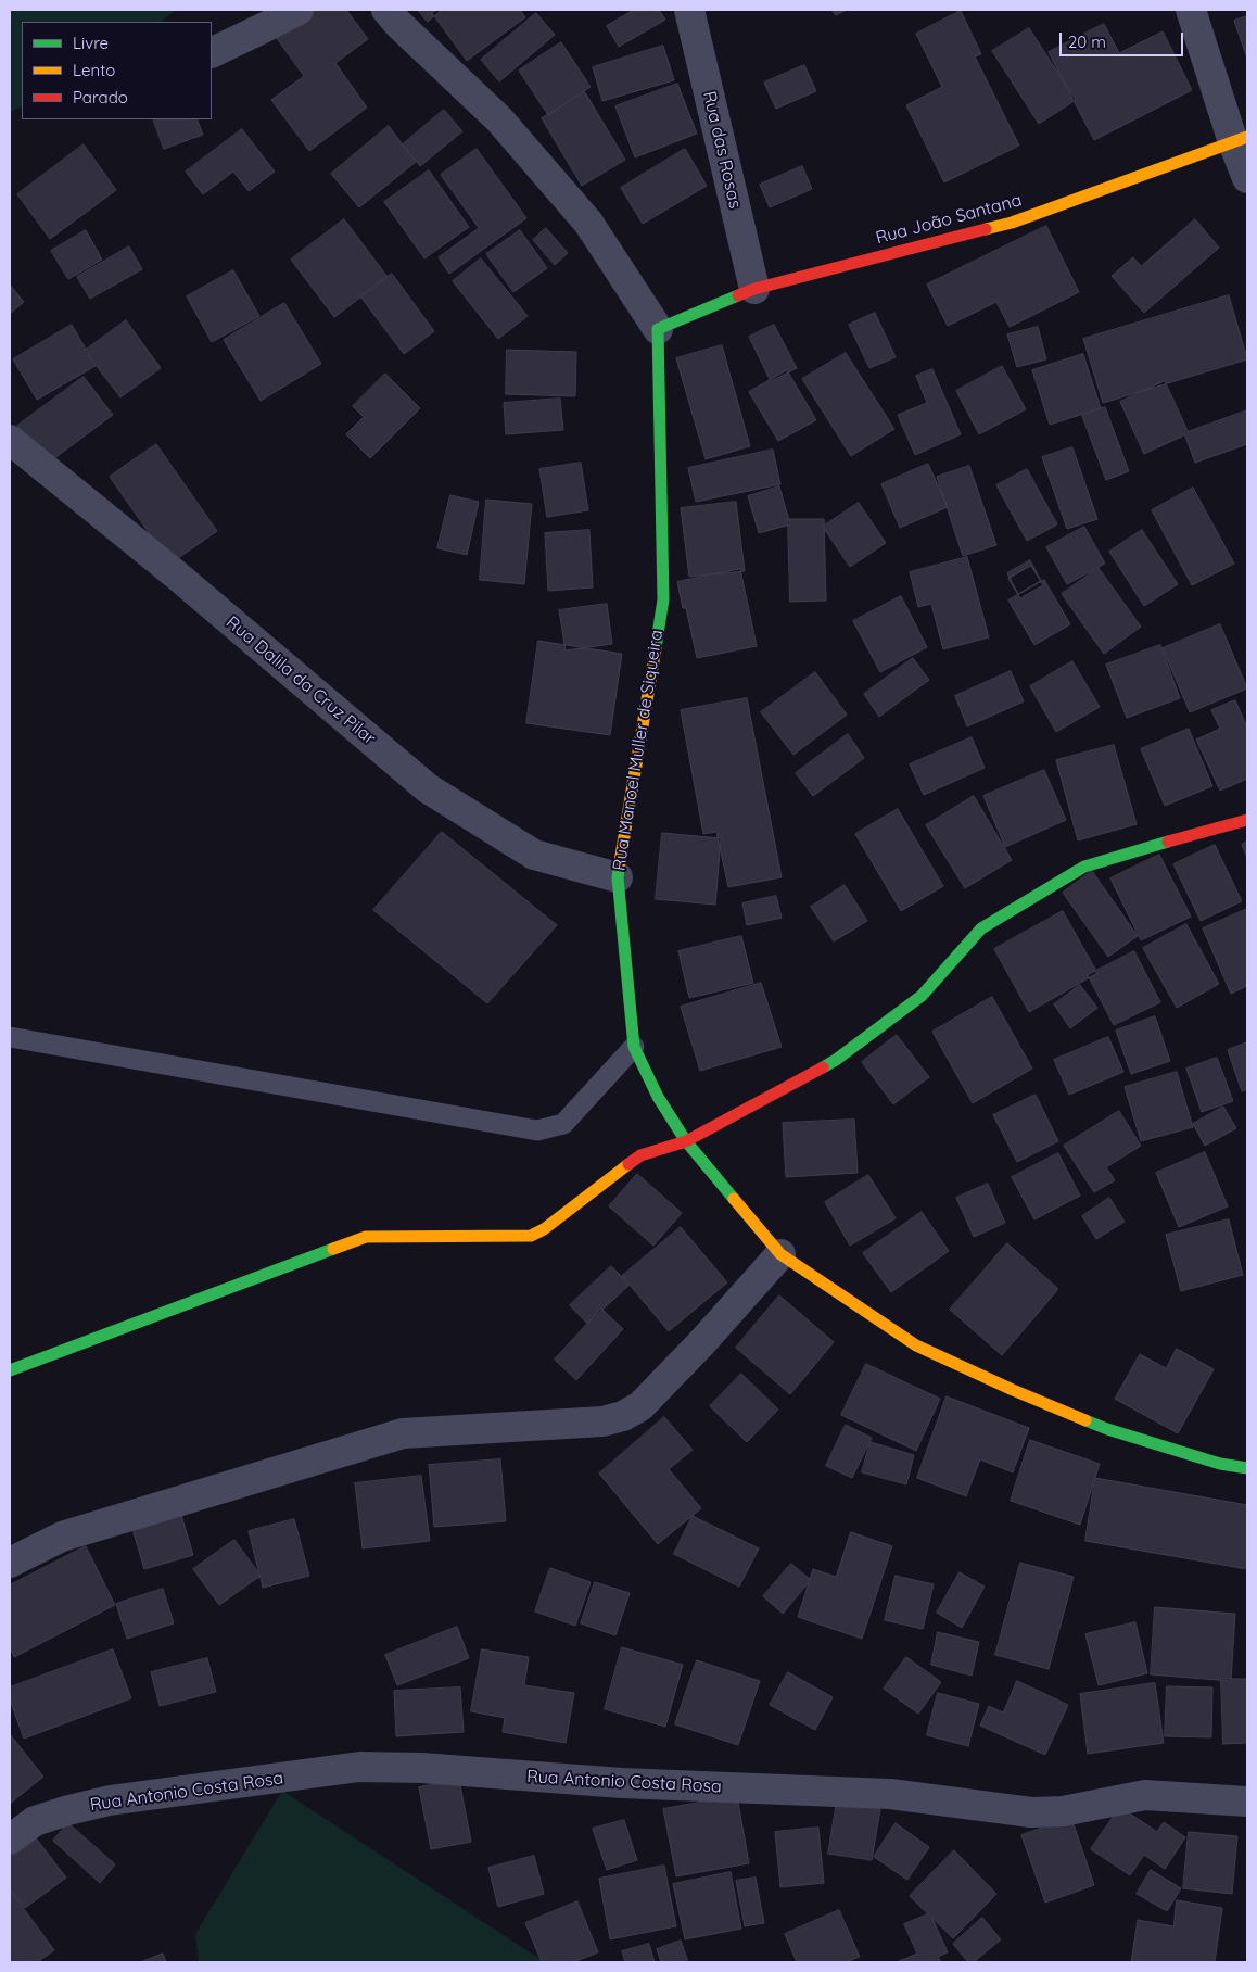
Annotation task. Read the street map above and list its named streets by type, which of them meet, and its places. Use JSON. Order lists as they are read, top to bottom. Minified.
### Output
{"streets":{"street":["Rua das Rosas","Rua João Santana","Rua Dalila da Cruz Pilar","Rua Manoel Muller de Siqueira","Rua Antonio Costa Rosa"]},"crossings":[["Rua das Rosas","Rua João Santana"],["Rua João Santana","Rua Manoel Muller de Siqueira"],["Rua Dalila da Cruz Pilar","Rua Manoel Muller de Siqueira"]],"legend":["Livre","Lento","Parado"],"scale_bar":"20 m"}
